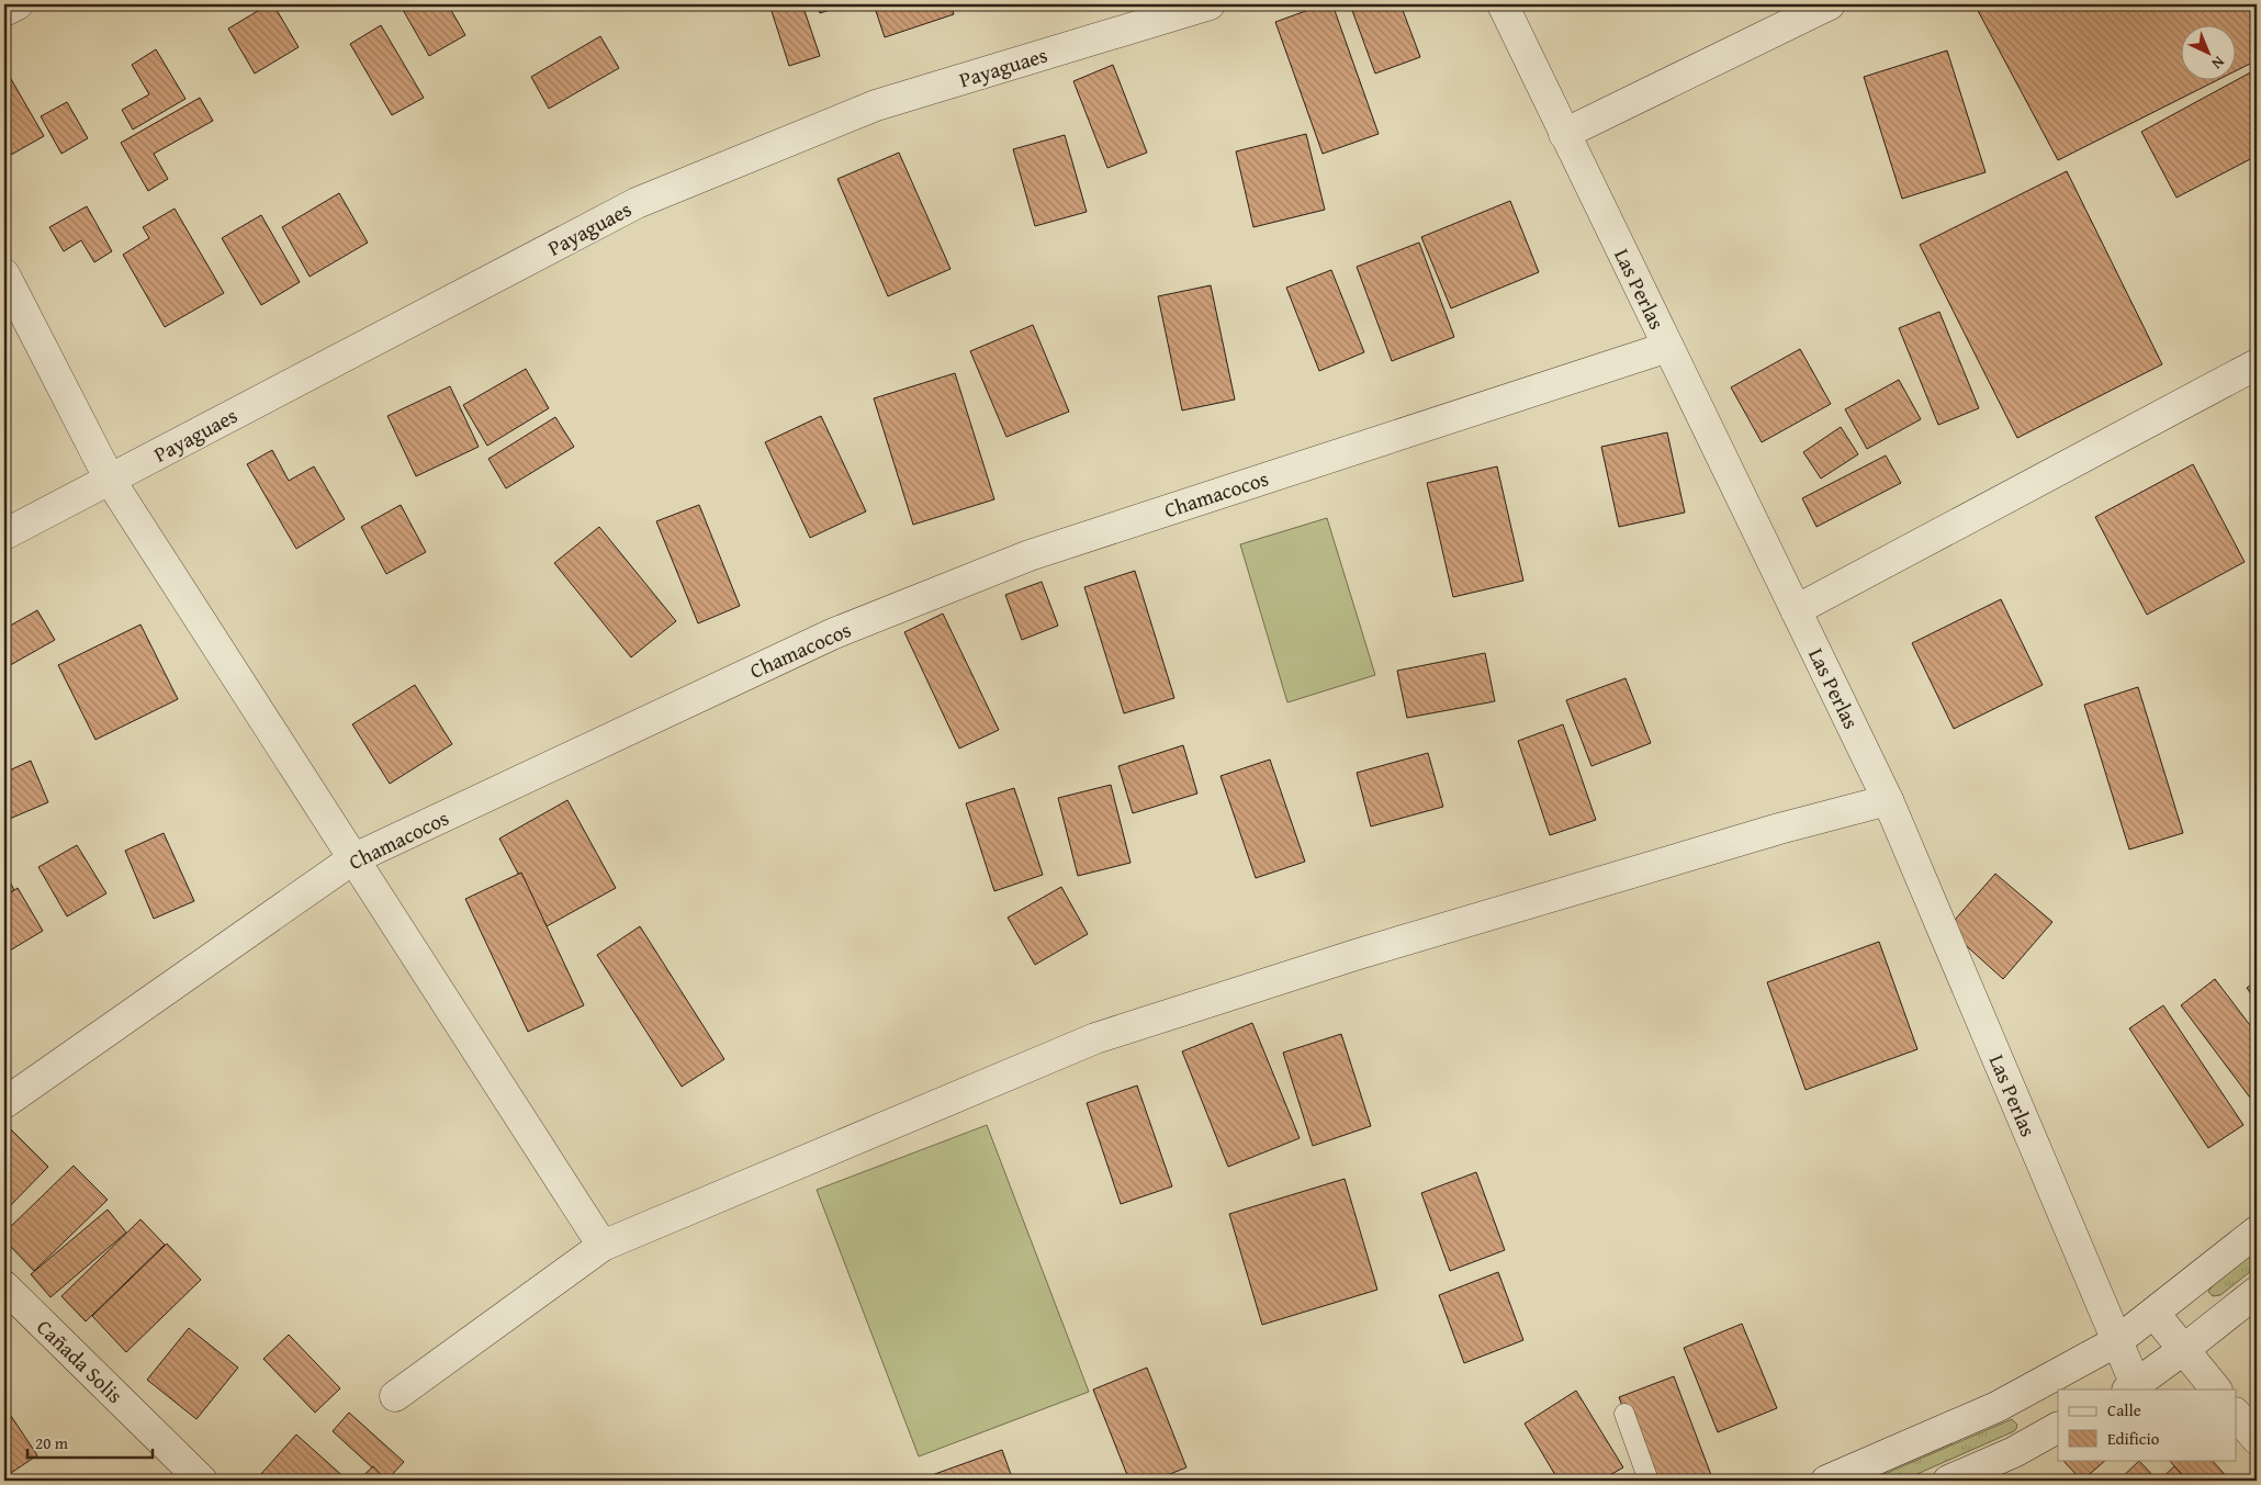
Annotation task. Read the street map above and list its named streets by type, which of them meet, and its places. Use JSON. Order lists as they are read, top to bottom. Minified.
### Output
{"streets":{"street":["Payaguaes","Las Perlas","Chamacocos","Cañada Solis"]},"crossings":[["Las Perlas","Chamacocos"]],"legend":["Calle","Edificio"],"scale_bar":"20 m","north":"bottom right"}
